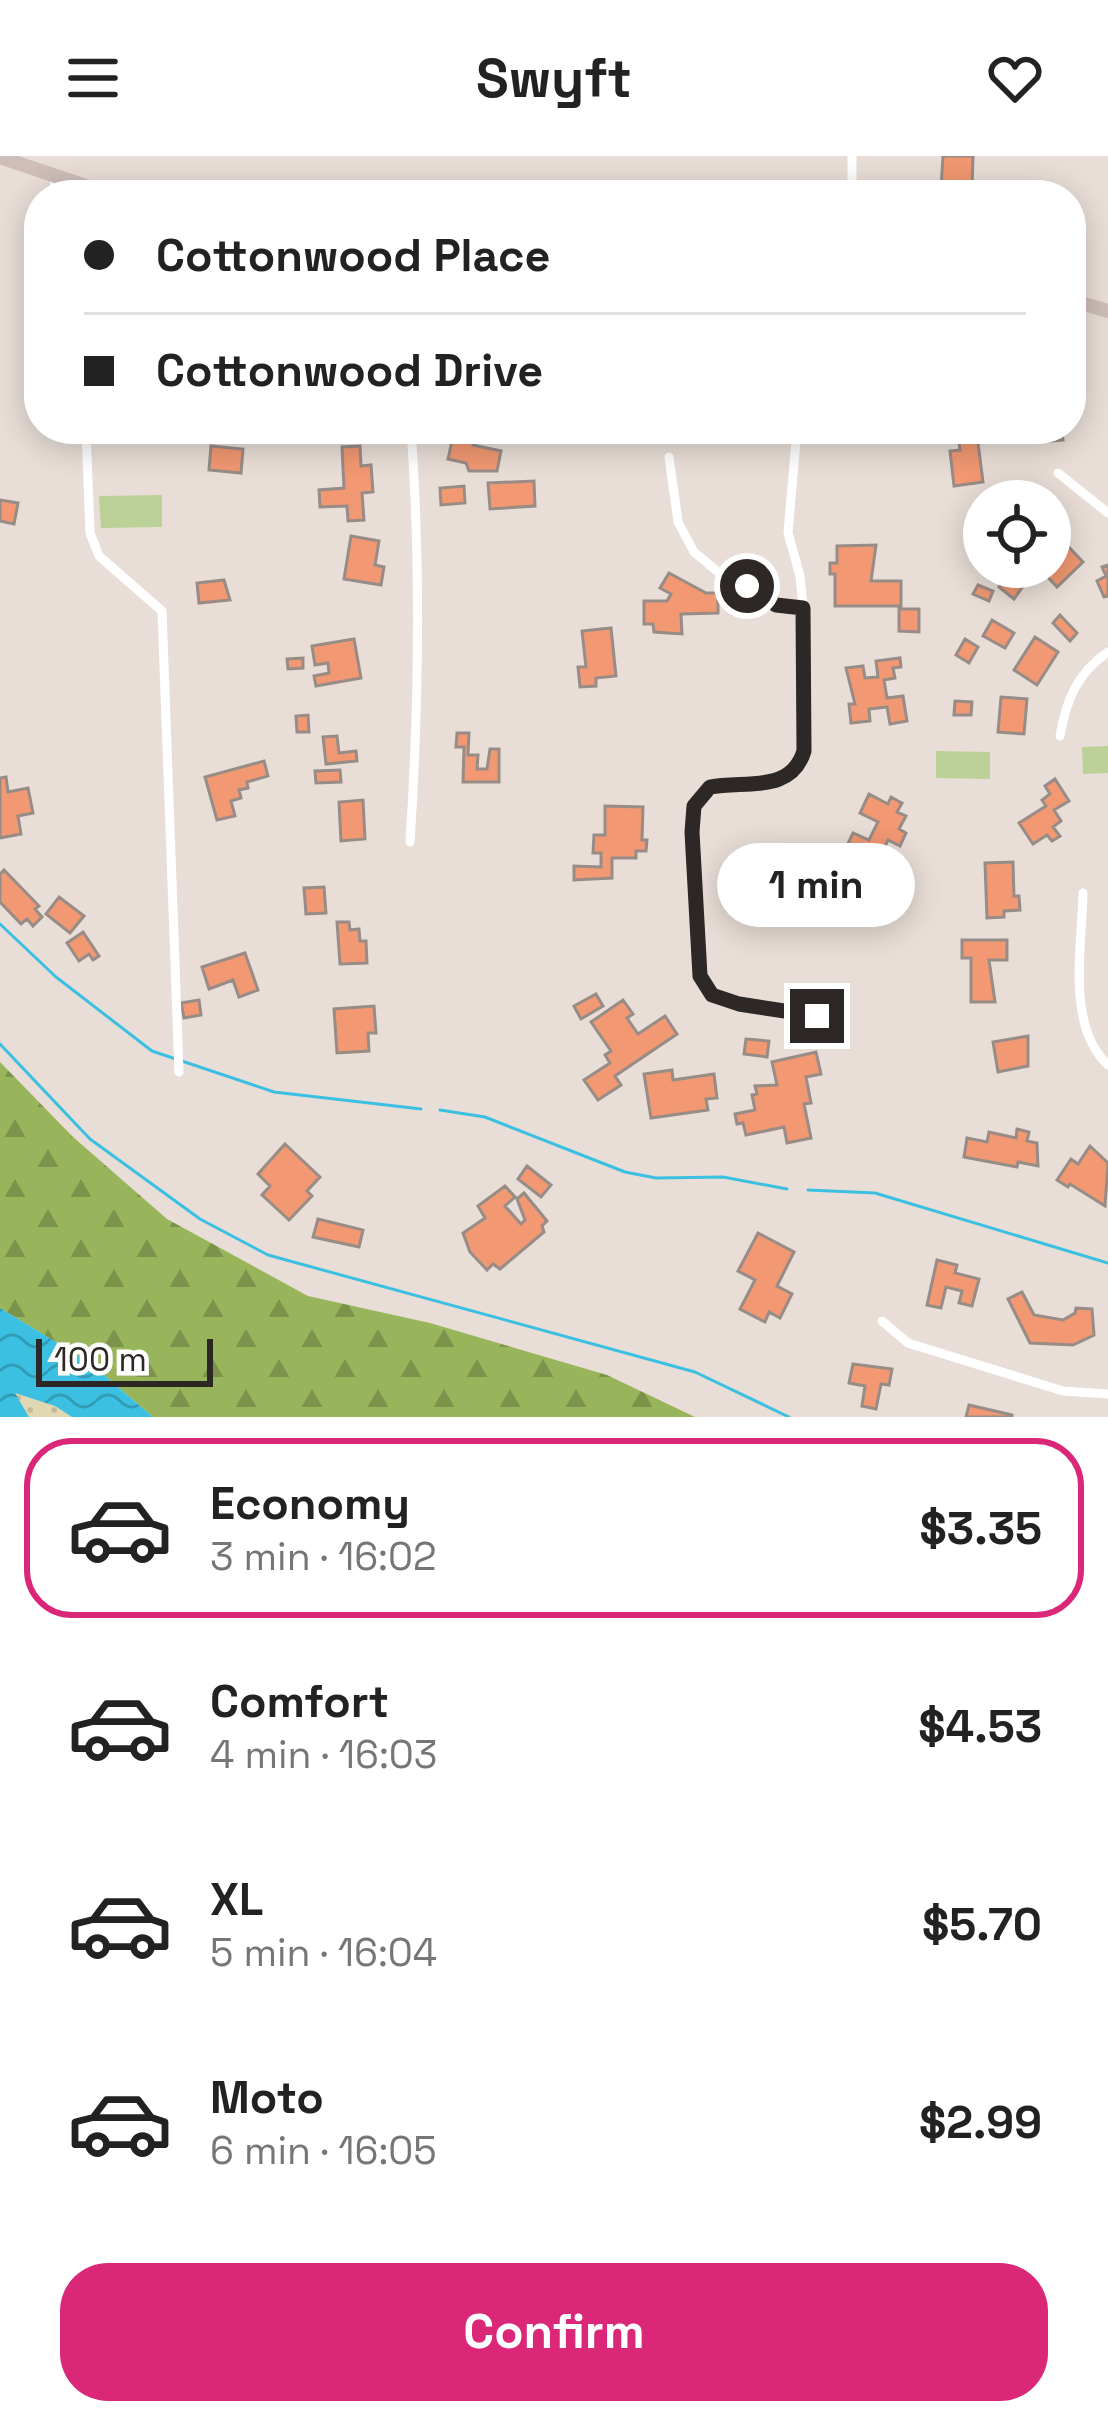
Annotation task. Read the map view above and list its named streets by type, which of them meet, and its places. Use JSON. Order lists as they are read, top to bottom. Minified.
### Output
{"scale_bar":"100 m","page":{"header":"Swyft","banner":["Cottonwood Place","Cottonwood Drive"],"bubble":"1 min","scale":"100 m","list":[{"name":"Economy","note":"3 min · 16:02","value":"$3.35"},{"name":"Comfort","note":"4 min · 16:03","value":"$4.53"},{"name":"XL","note":"5 min · 16:04","value":"$5.70"},{"name":"Moto","note":"6 min · 16:05","value":"$2.99"}],"buttons":"Confirm"}}
